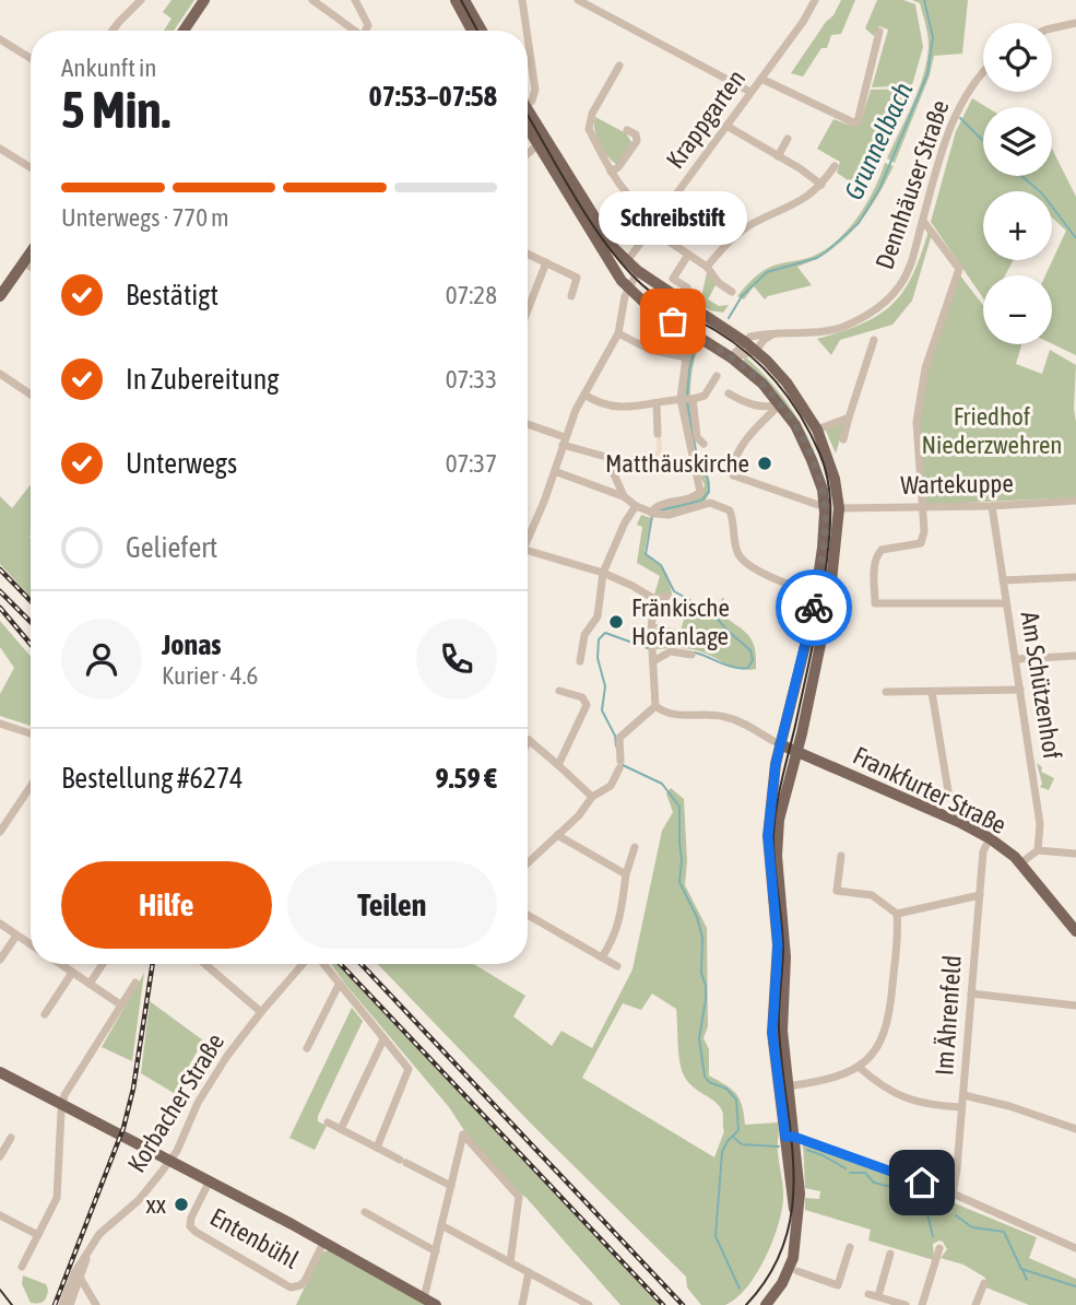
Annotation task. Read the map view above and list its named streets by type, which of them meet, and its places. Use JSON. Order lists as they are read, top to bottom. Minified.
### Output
{"streets":{"main road":["Frankfurter Straße"],"street":["Krappgarten","Dennhäuser Straße","Wartekuppe","Am Schützenhof","Im Ährenfeld","Korbacher Straße","Entenbühl"]},"crossings":[["Wartekuppe","Am Schützenhof"],["Frankfurter Straße","Im Ährenfeld"]],"water":["Grunnelbach"],"parks":["Friedhof Niederzwehren"],"places":["Schreibstift","Matthäuskirche","Fränkische Hofanlage","xx"],"page":{"map_buttons":["+","−"],"heading":["5 Min.","Ankunft in","07:53–07:58"],"panel":["Jonas","Kurier · 4.6","Bestellung #6274","9.59 €"],"bar":"Unterwegs · 770 m","bubble":"Schreibstift","list":[["Bestätigt","07:28"],["In Zubereitung","07:33"],["Unterwegs","07:37"],"Geliefert"],"buttons":["Hilfe","Teilen"]}}
